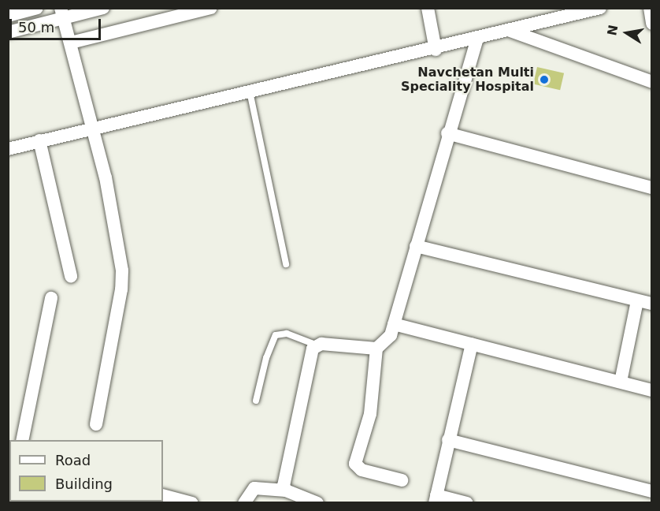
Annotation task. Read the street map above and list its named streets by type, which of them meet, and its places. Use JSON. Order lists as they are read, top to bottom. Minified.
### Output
{"places":["Navchetan Multi Speciality Hospital"],"legend":["Road","Building"],"scale_bar":"50 m","north":"left"}
